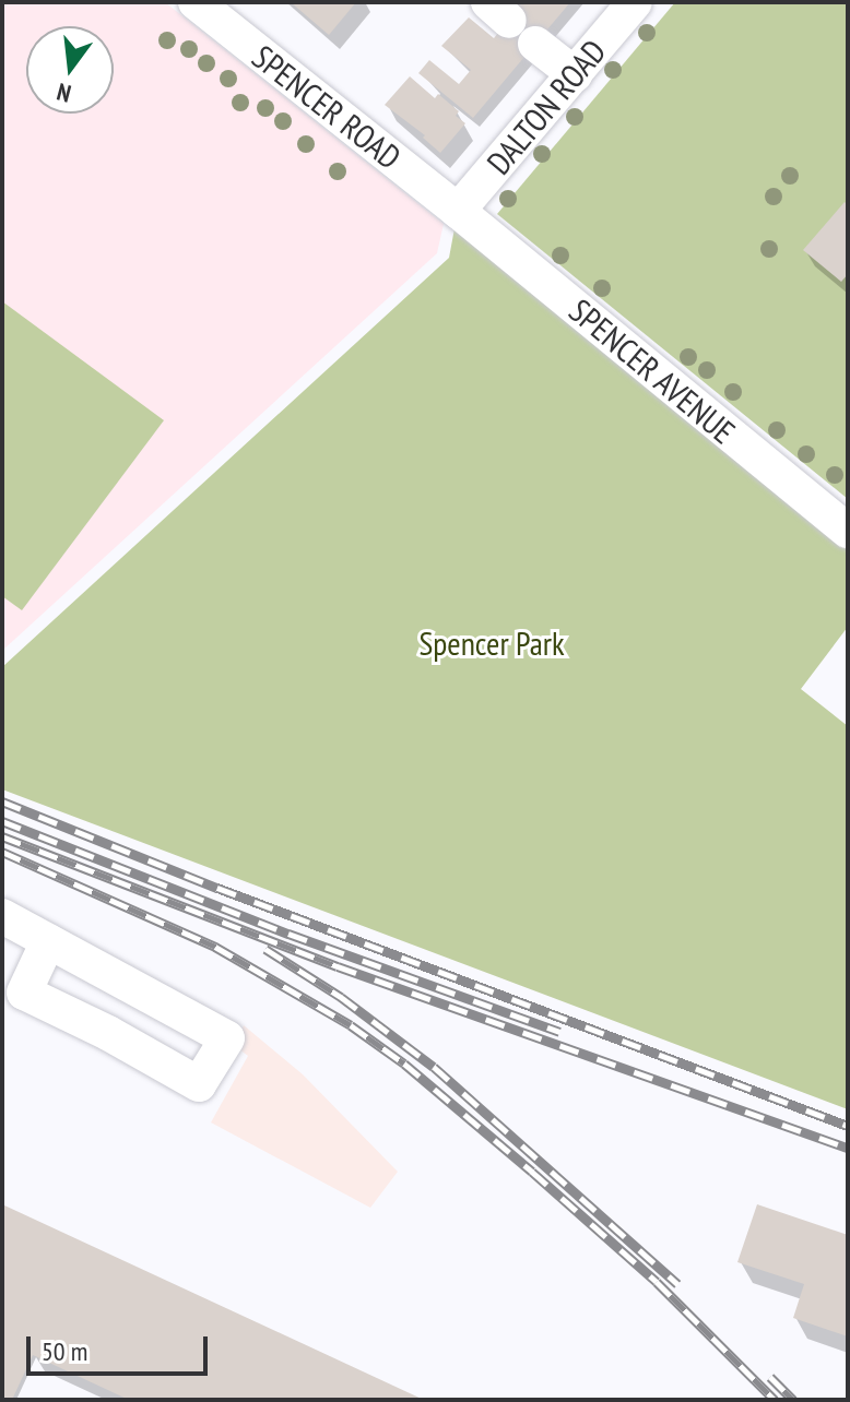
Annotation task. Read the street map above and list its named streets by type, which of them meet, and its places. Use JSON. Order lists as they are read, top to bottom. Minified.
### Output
{"streets":{"street":["SPENCER ROAD","DALTON ROAD","SPENCER AVENUE"]},"crossings":[["SPENCER ROAD","DALTON ROAD"],["SPENCER ROAD","SPENCER AVENUE"],["DALTON ROAD","SPENCER AVENUE"]],"parks":["Spencer Park"],"scale_bar":"50 m","north":"bottom"}
